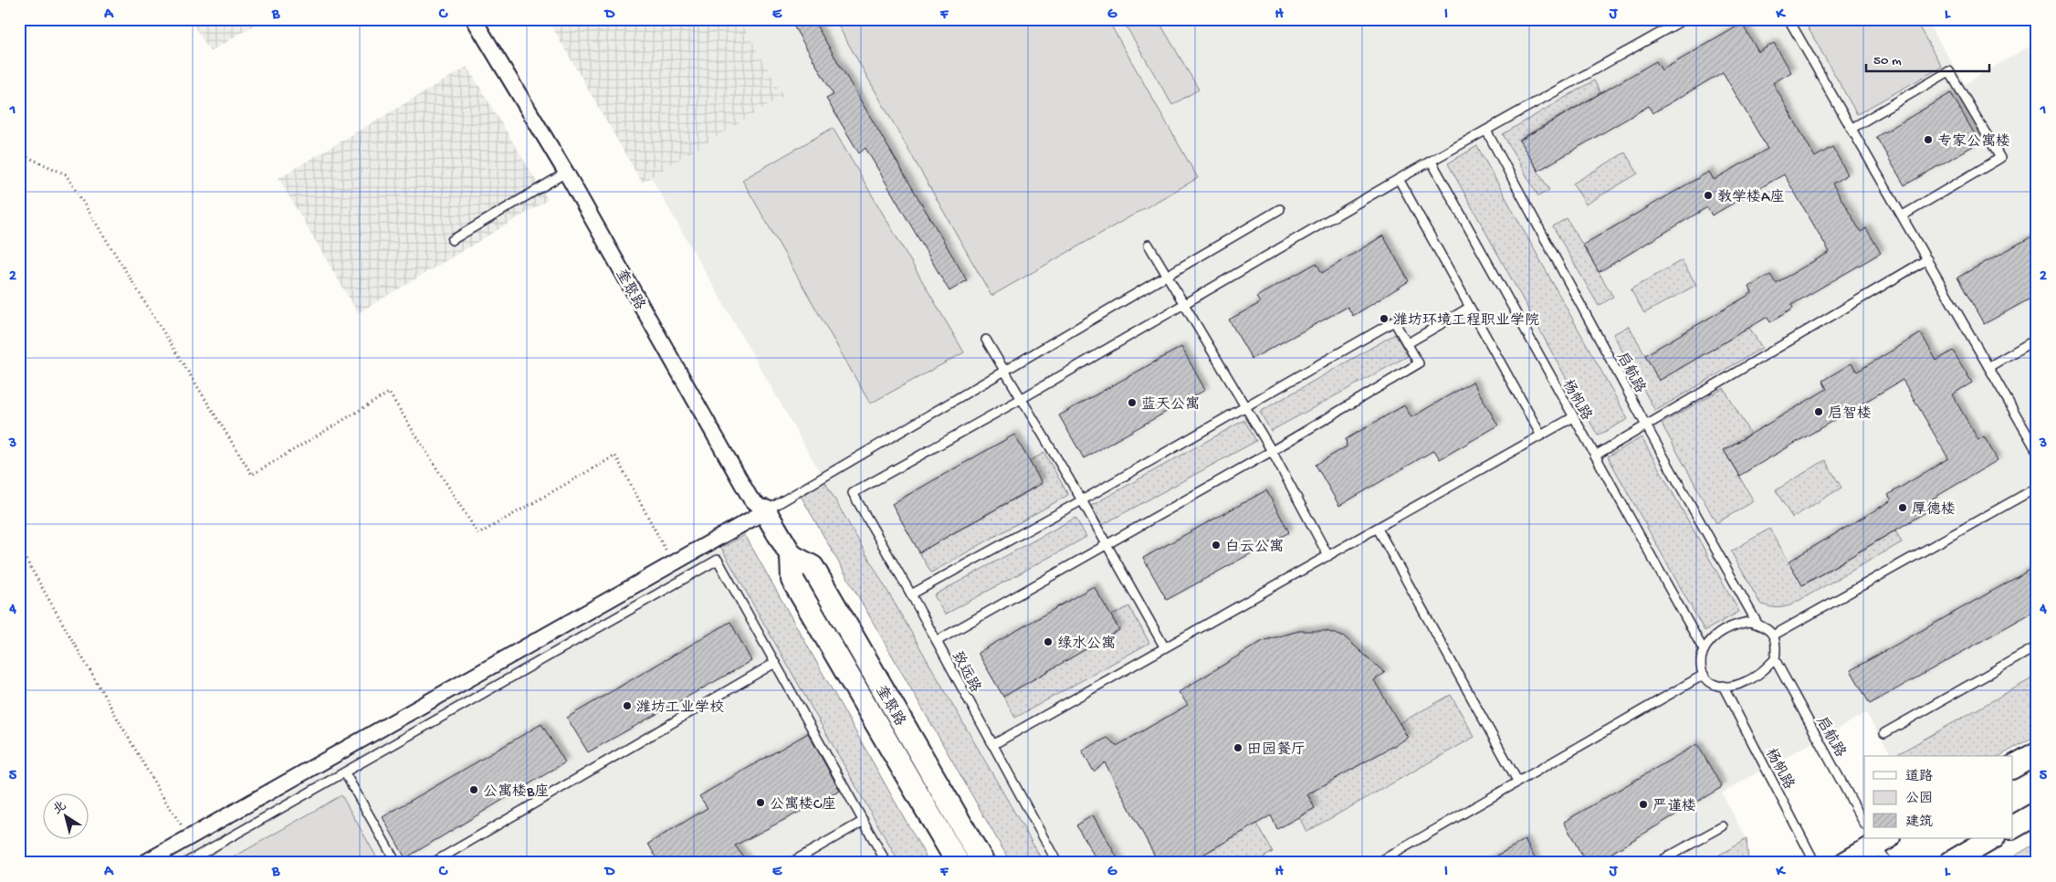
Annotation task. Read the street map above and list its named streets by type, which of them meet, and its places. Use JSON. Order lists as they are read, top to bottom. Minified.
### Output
{"streets":{"street":["奎聚路"],"lane":["启航路","杨帆路","致远路"]},"crossings":[["启航路","杨帆路"]],"places":["专家公寓楼","教学楼A座","潍坊环境工程职业学院","蓝天公寓","启智楼","厚德楼","白云公寓","绿水公寓","潍坊工业学校","田园餐厅","公寓楼B座","公寓楼C座","严谨楼"],"legend":["道路","公园","建筑"],"scale_bar":"50 m","north":"top left","grid":{"columns":["A","B","C","D","E","F","G","H","I","J","K","L"],"rows":["1","2","3","4","5"]}}
